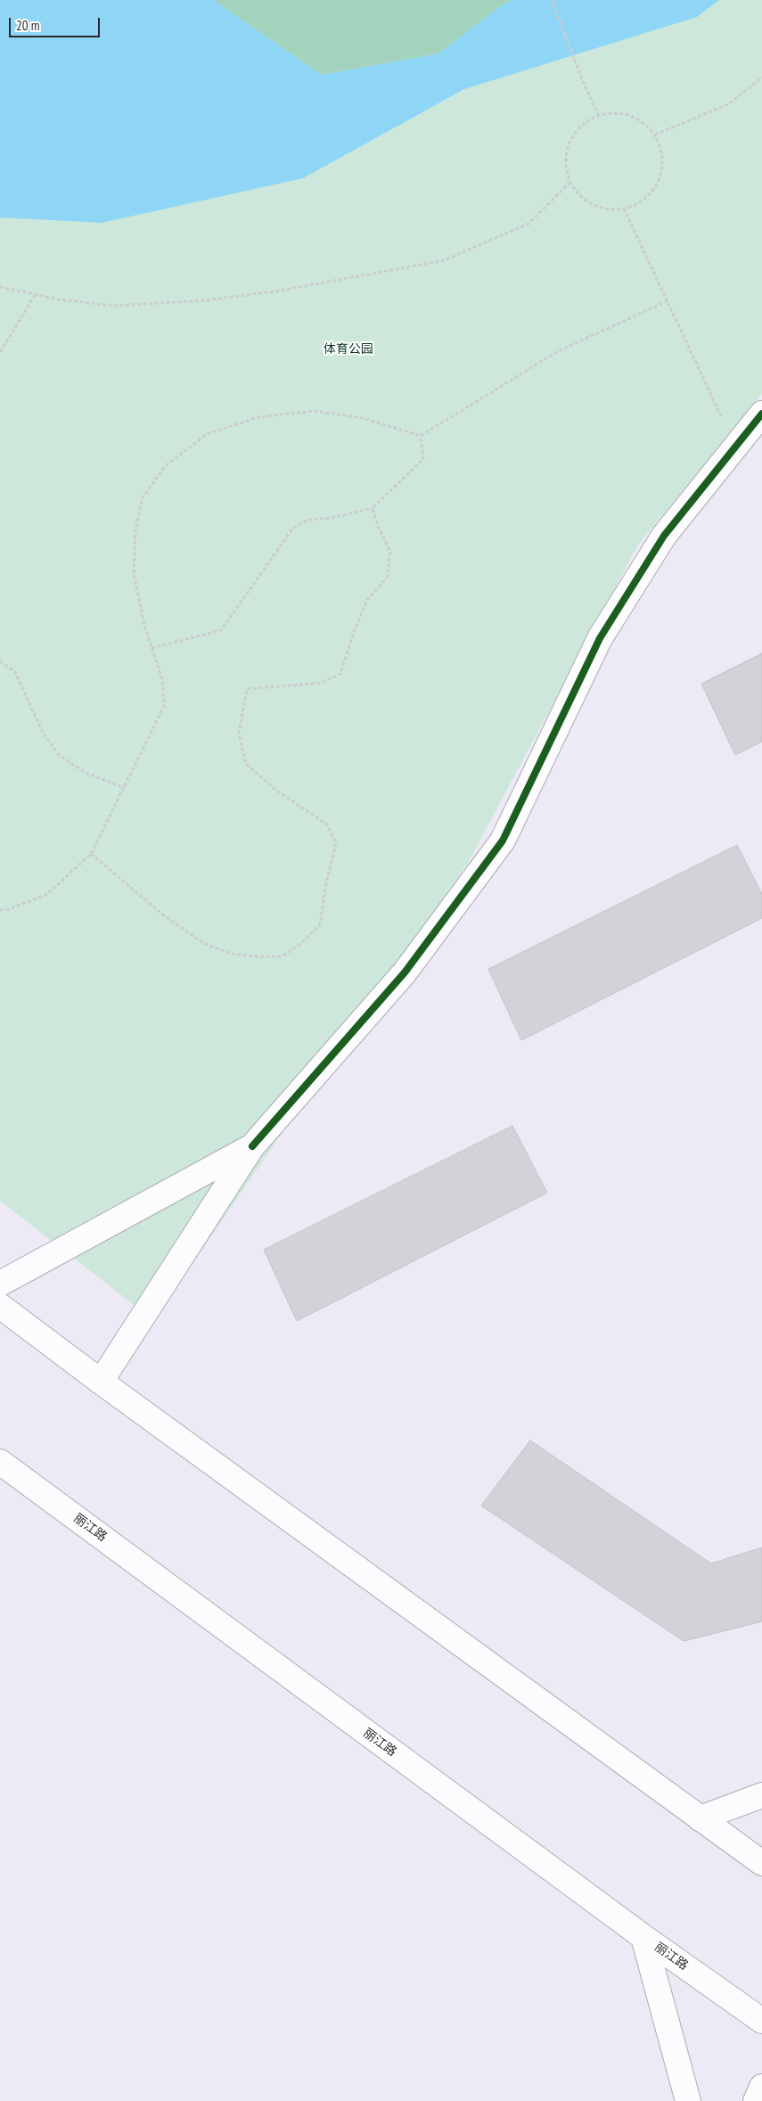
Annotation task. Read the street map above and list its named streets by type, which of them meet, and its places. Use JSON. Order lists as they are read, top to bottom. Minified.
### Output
{"streets":{"main road":["丽江路"]},"parks":["体育公园"],"scale_bar":"20 m"}
